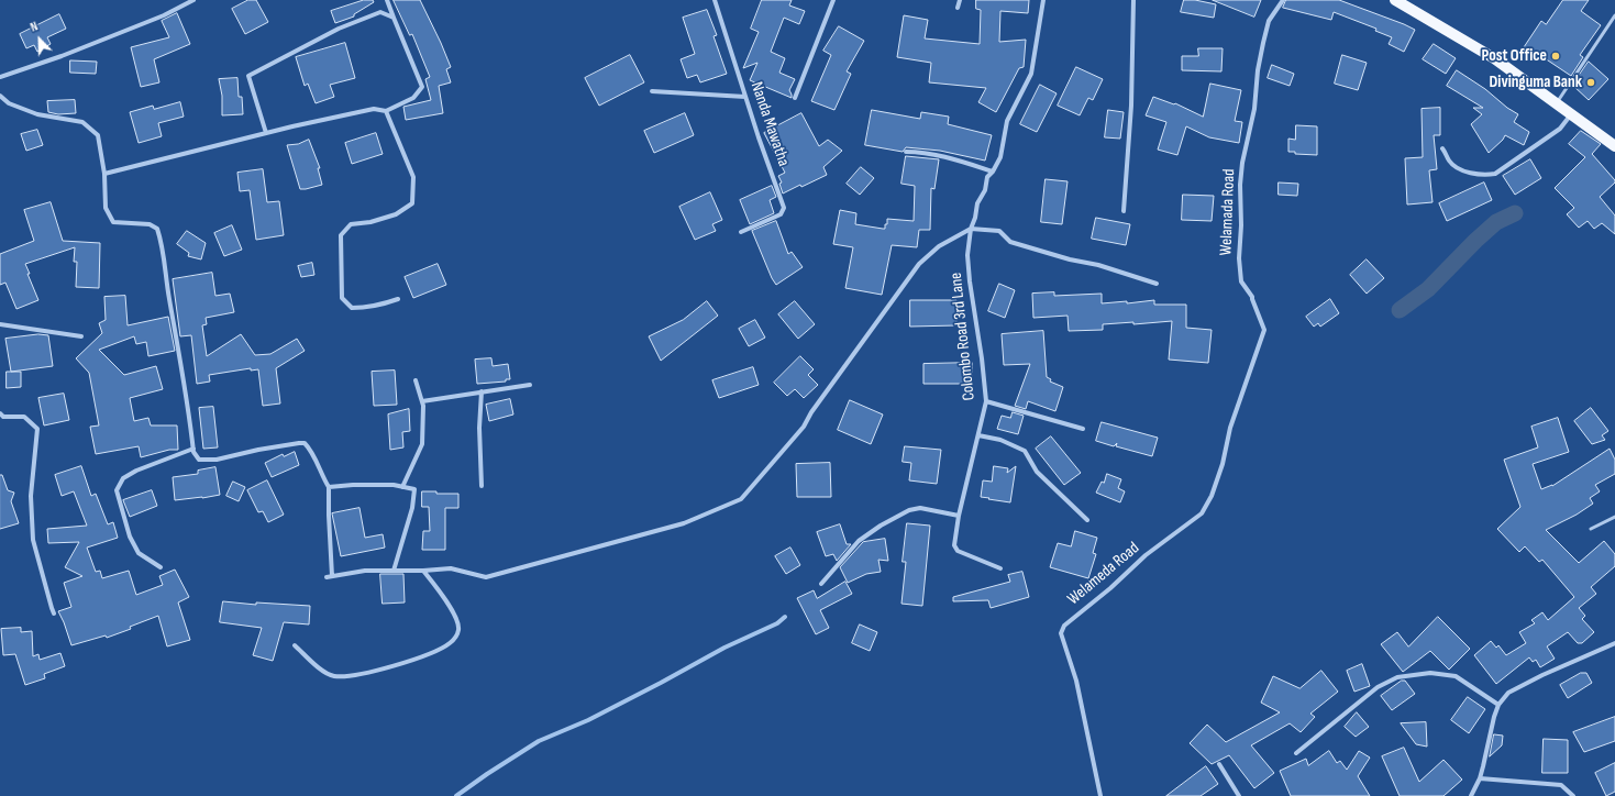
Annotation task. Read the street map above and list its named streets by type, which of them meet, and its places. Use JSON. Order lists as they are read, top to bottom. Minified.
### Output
{"streets":{"street":["Nanda Mawatha","Welamada Road","Colombo Road 3rd Lane","Welameda Road"]},"crossings":[["Welamada Road","Welameda Road"]],"places":["Post Office","Divinguma Bank"],"north":"top left"}
